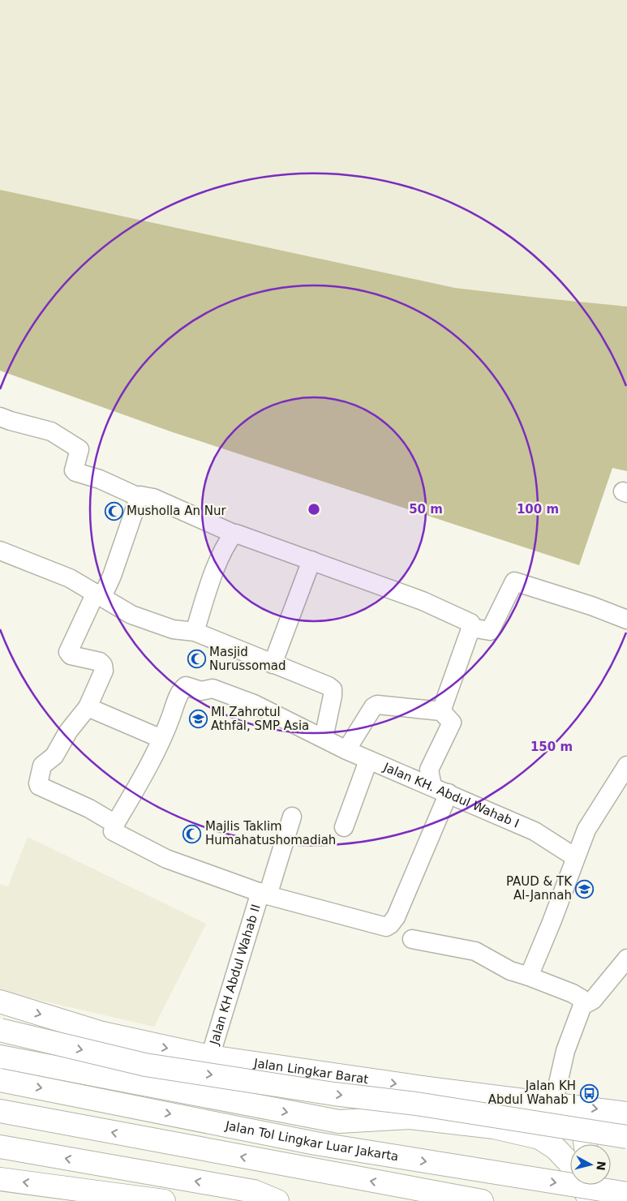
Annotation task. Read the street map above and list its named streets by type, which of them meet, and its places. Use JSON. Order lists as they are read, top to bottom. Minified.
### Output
{"streets":{"main road":["Jalan Lingkar Barat","Jalan Tol Lingkar Luar Jakarta"],"street":["Jalan KH. Abdul Wahab I","Jalan KH Abdul Wahab II"]},"crossings":[["Jalan KH Abdul Wahab II","Jalan Lingkar Barat"]],"places":{"mosque":["Musholla An Nur","Masjid Nurussomad","Majlis Taklim Humahatushomadiah"],"school or university":["MI Zahrotul Athfal, SMP Asia","PAUD & TK Al-Jannah"],"bus stop":["Jalan KH Abdul Wahab I"]},"north":"right","rings":["50 m","100 m","150 m"]}
